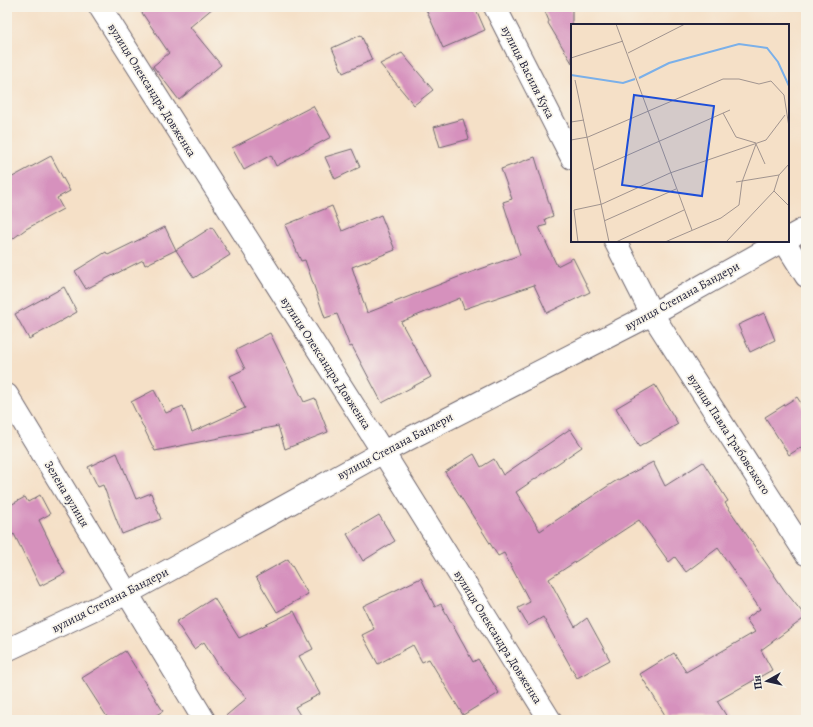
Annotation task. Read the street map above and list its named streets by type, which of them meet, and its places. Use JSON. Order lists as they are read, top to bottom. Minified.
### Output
{"streets":{"street":["вулиця Василя Кука","вулиця Олександра Довженка","вулиця Степана Бандери","вулиця Павла Грабовського","Зелена вулиця"]},"crossings":[["вулиця Олександра Довженка","вулиця Степана Бандери"],["вулиця Степана Бандери","вулиця Павла Грабовського"],["вулиця Степана Бандери","Зелена вулиця"]],"north":"left"}
